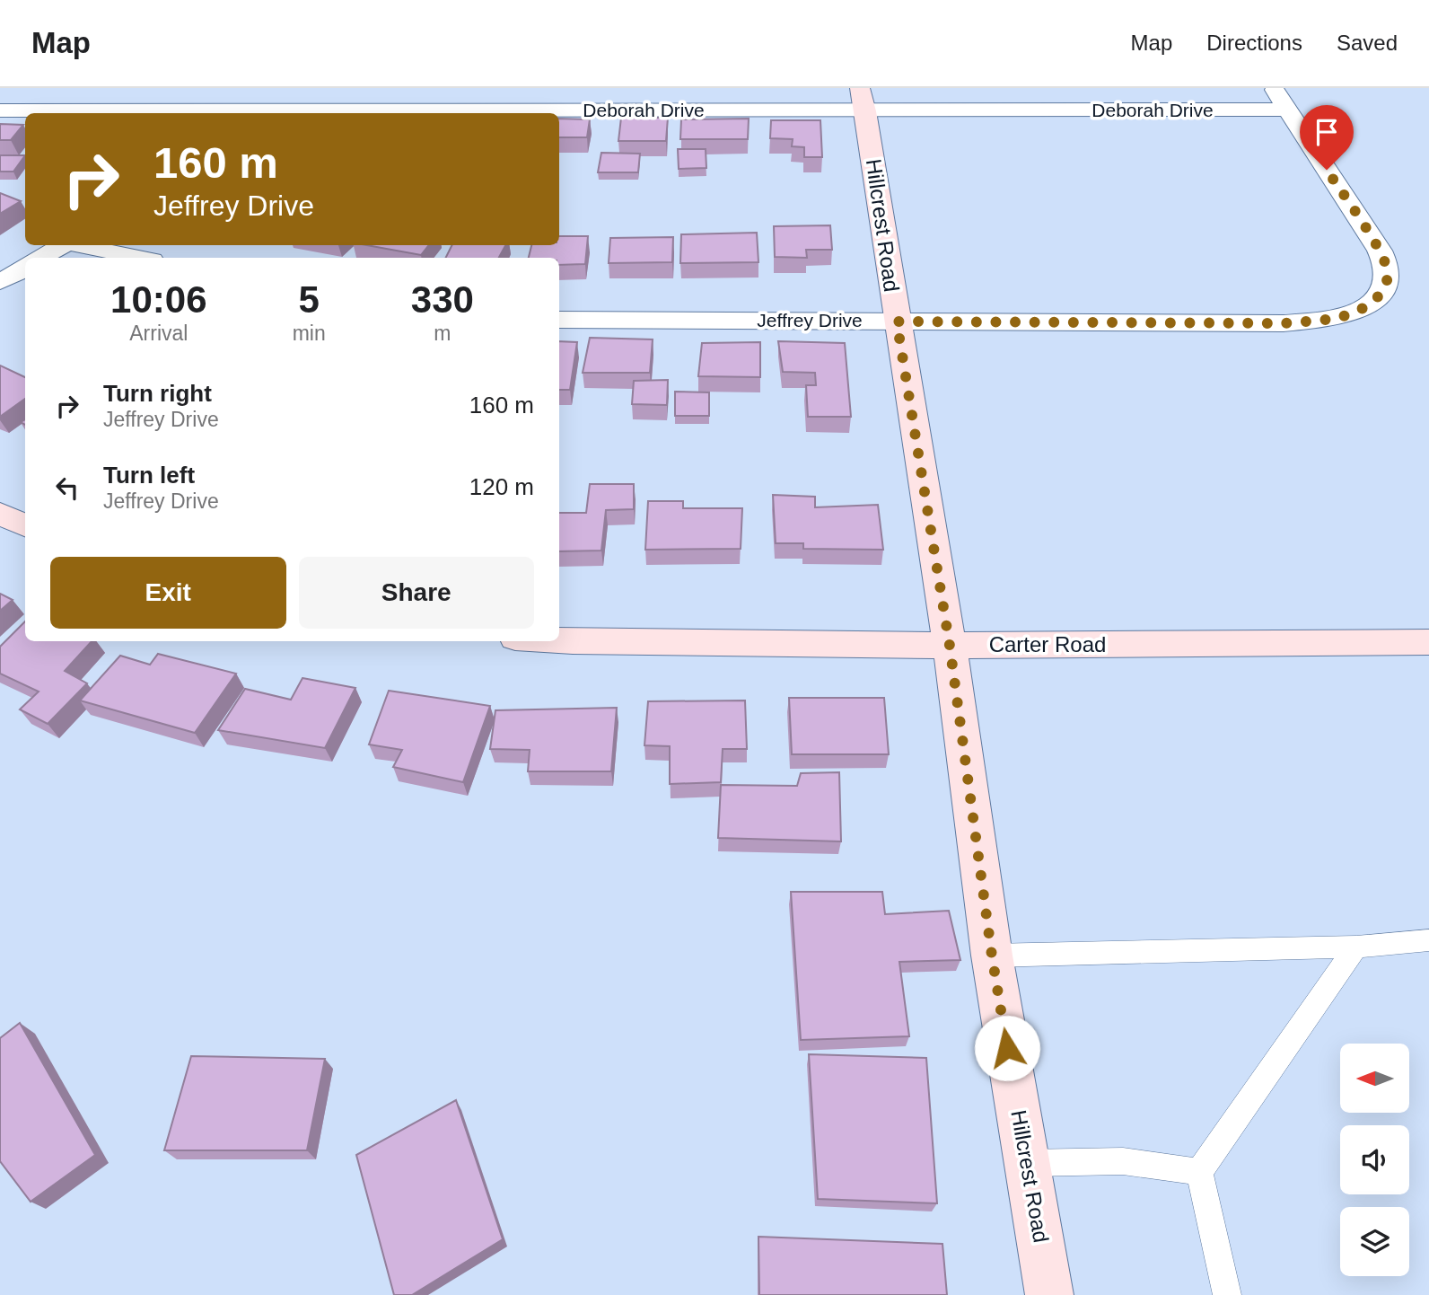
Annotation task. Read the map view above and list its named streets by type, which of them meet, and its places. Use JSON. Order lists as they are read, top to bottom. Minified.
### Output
{"streets":{"street":["Deborah Drive","Hillcrest Road","Jeffrey Drive","Carter Road"]},"crossings":[["Deborah Drive","Hillcrest Road"],["Deborah Drive","Jeffrey Drive"],["Hillcrest Road","Jeffrey Drive"],["Hillcrest Road","Carter Road"]],"north":"left","page":{"header":"Map","nav":["Map","Directions","Saved"],"turn":["160 m","Jeffrey Drive"],"eta":["10:06","Arrival","5","min","330","m"],"list":[{"name":"Turn right","note":"Jeffrey Drive","value":"160 m"},{"name":"Turn left","note":"Jeffrey Drive","value":"120 m"}],"buttons":["Exit","Share"]}}
